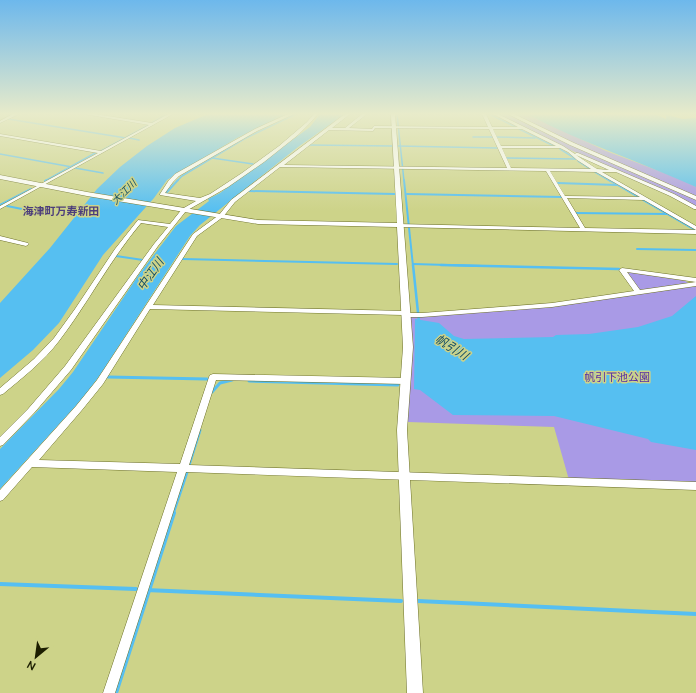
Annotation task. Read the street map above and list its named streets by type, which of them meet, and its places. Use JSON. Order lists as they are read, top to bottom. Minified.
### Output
{"districts":["海津町万寿新田"],"water":["大江川","中江川","帆引川"],"parks":["帆引下池公園"],"north":"bottom left"}
